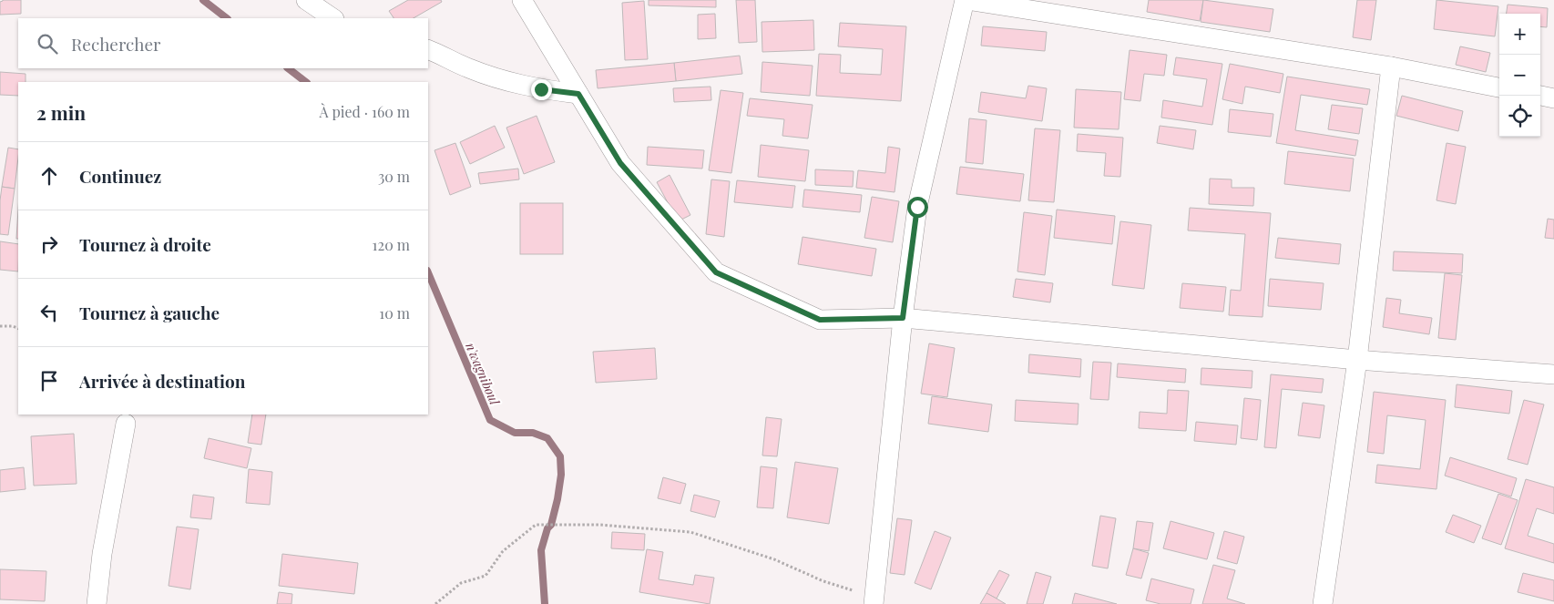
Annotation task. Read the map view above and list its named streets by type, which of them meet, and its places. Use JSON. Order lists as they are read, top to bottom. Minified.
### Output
{"water":["n'wagniboul"],"page":{"map_buttons":["+","−"],"search":"Rechercher","heading":["2 min","À pied · 160 m"],"list":[["Continuez","30 m"],["Tournez à droite","120 m"],["Tournez à gauche","10 m"],"Arrivée à destination"]}}
